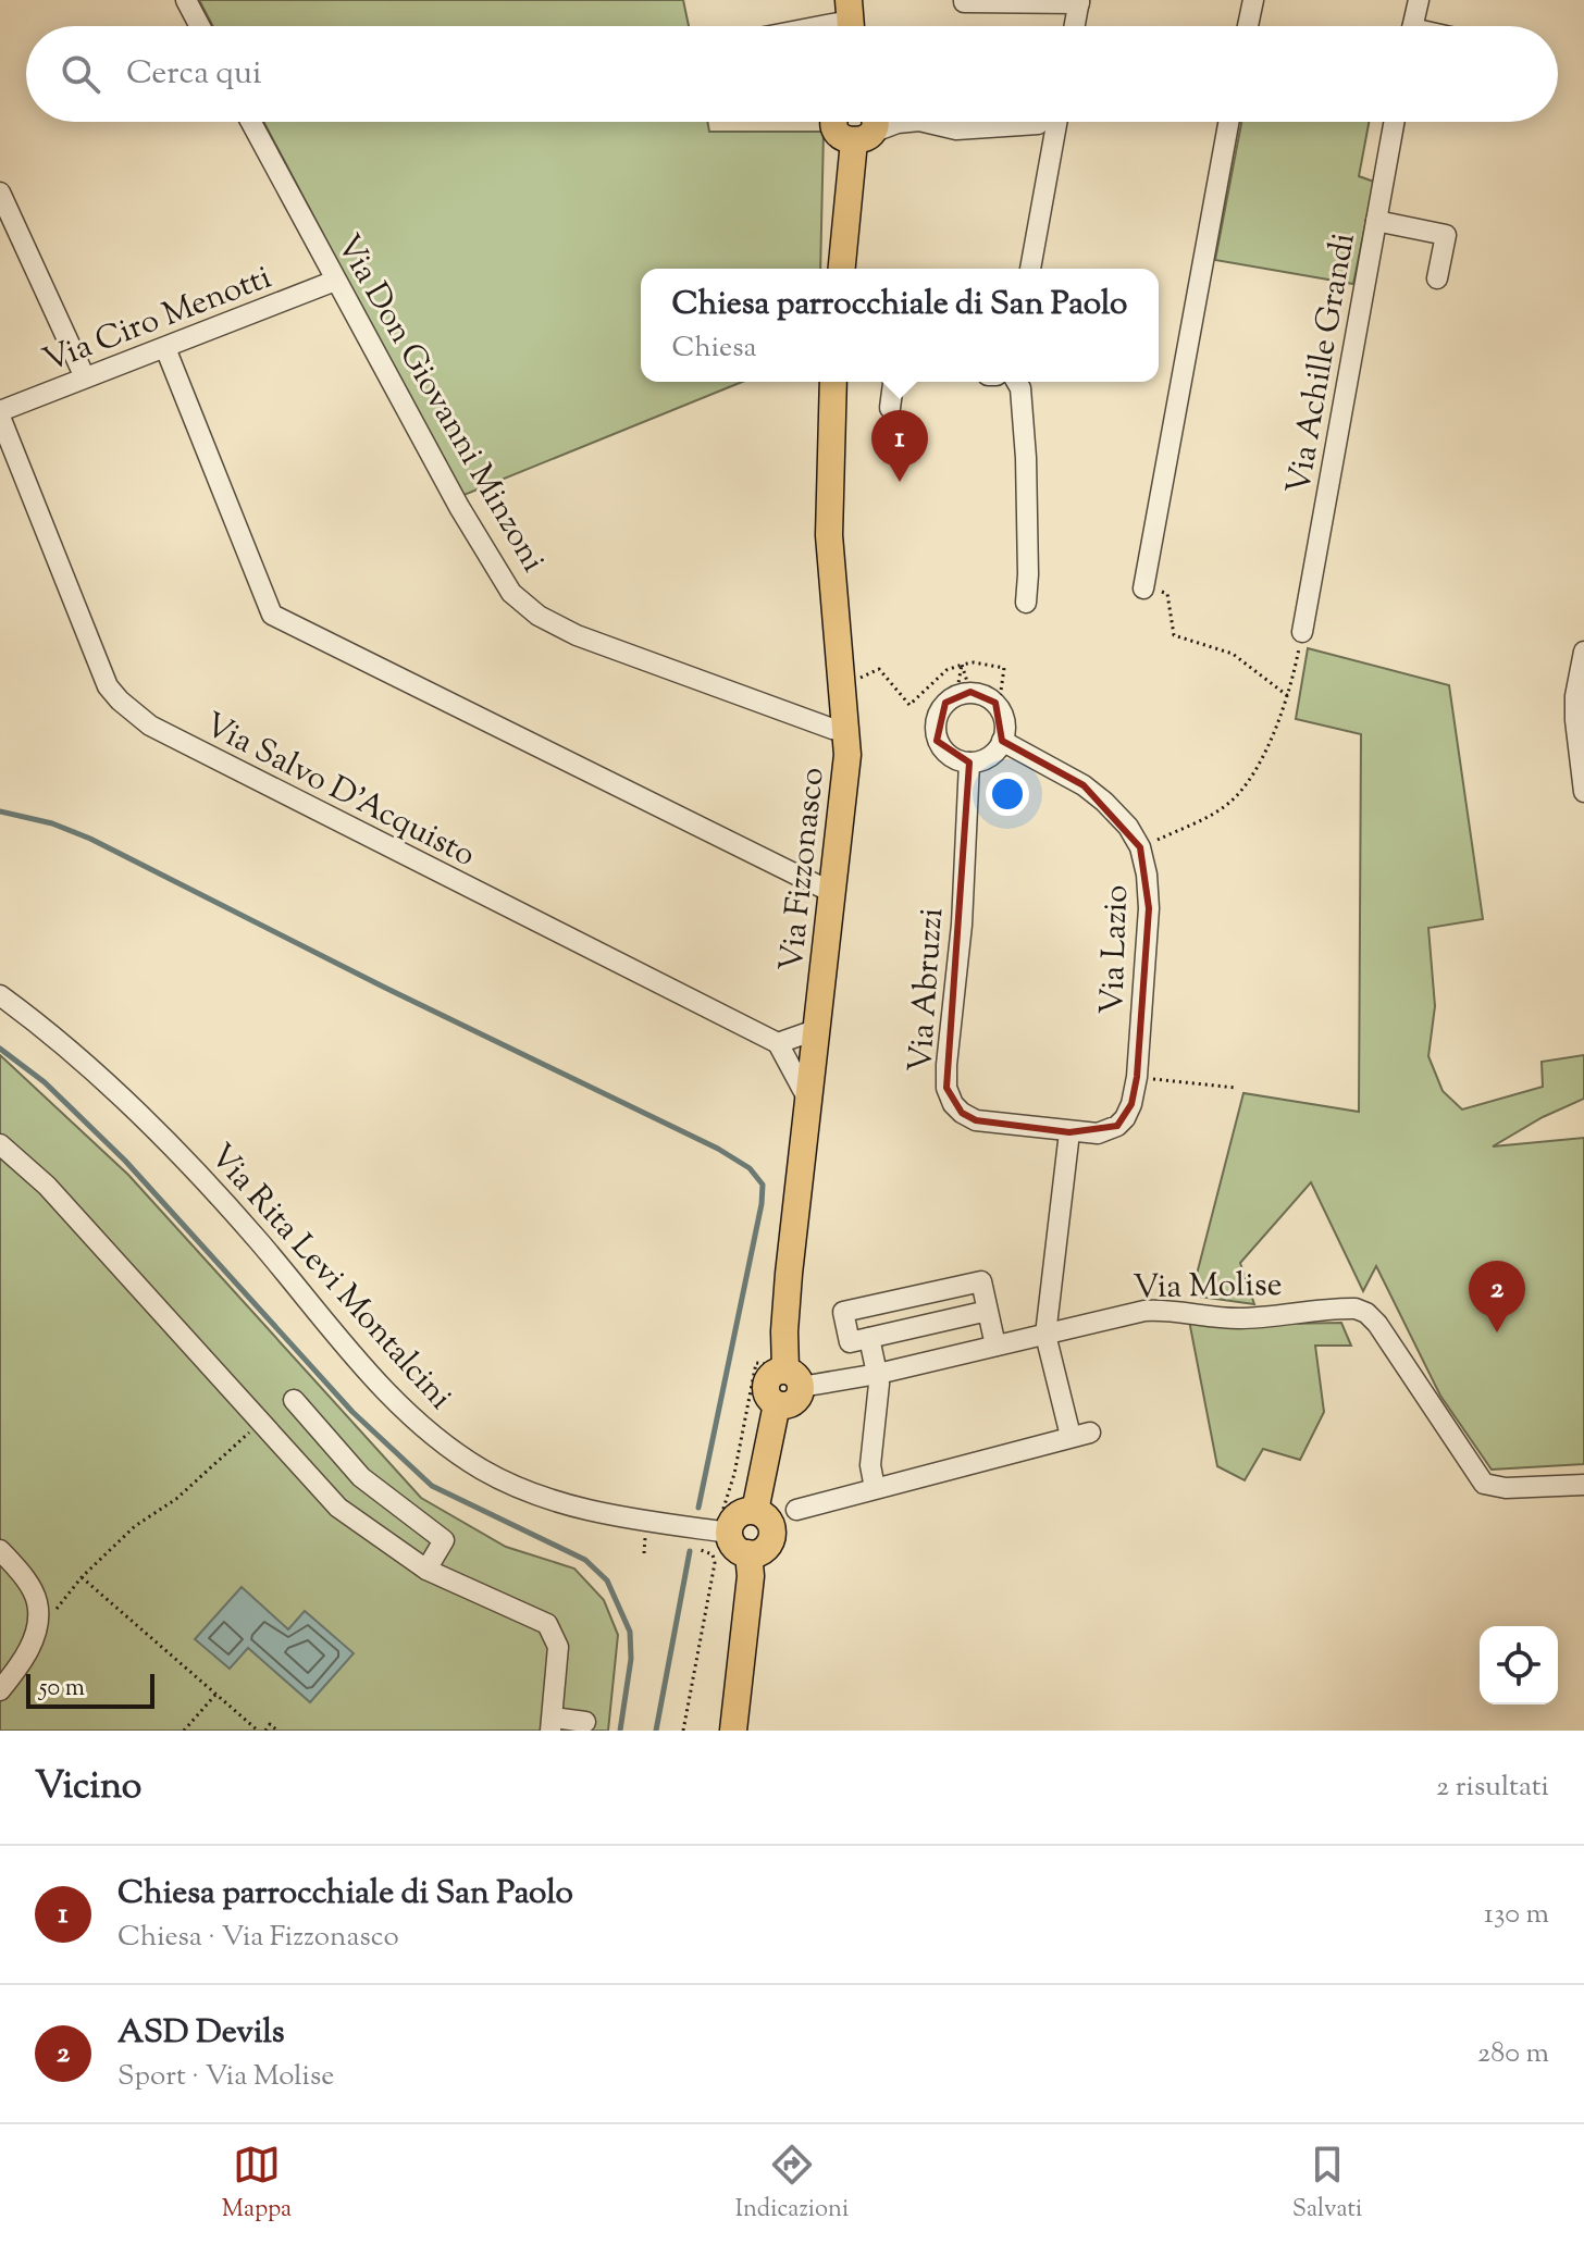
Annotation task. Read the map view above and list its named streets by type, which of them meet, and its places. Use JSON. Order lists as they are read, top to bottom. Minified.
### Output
{"streets":{"main road":["Via Fizzonasco"],"street":["Via Ciro Menotti","Via Achille Grandi","Via Don Giovanni Minzoni","Via Salvo D'Acquisto","Via Lazio","Via Abruzzi","Via Rita Levi Montalcini","Via Molise"]},"crossings":[["Via Ciro Menotti","Via Don Giovanni Minzoni"],["Via Ciro Menotti","Via Salvo D'Acquisto"],["Via Don Giovanni Minzoni","Via Fizzonasco"],["Via Fizzonasco","Via Molise"],["Via Lazio","Via Abruzzi"]],"scale_bar":"50 m","page":{"search":"Cerca qui","popup":["Chiesa parrocchiale di San Paolo","Chiesa"],"pins":["1","2"],"scale":"50 m","heading":["Vicino","2 risultati"],"list":[{"mark":"1","name":"Chiesa parrocchiale di San Paolo","note":"Chiesa · Via Fizzonasco","value":"130 m"},{"mark":"2","name":"ASD Devils","note":"Sport · Via Molise","value":"280 m"}],"nav":["Mappa","Indicazioni","Salvati"]}}
